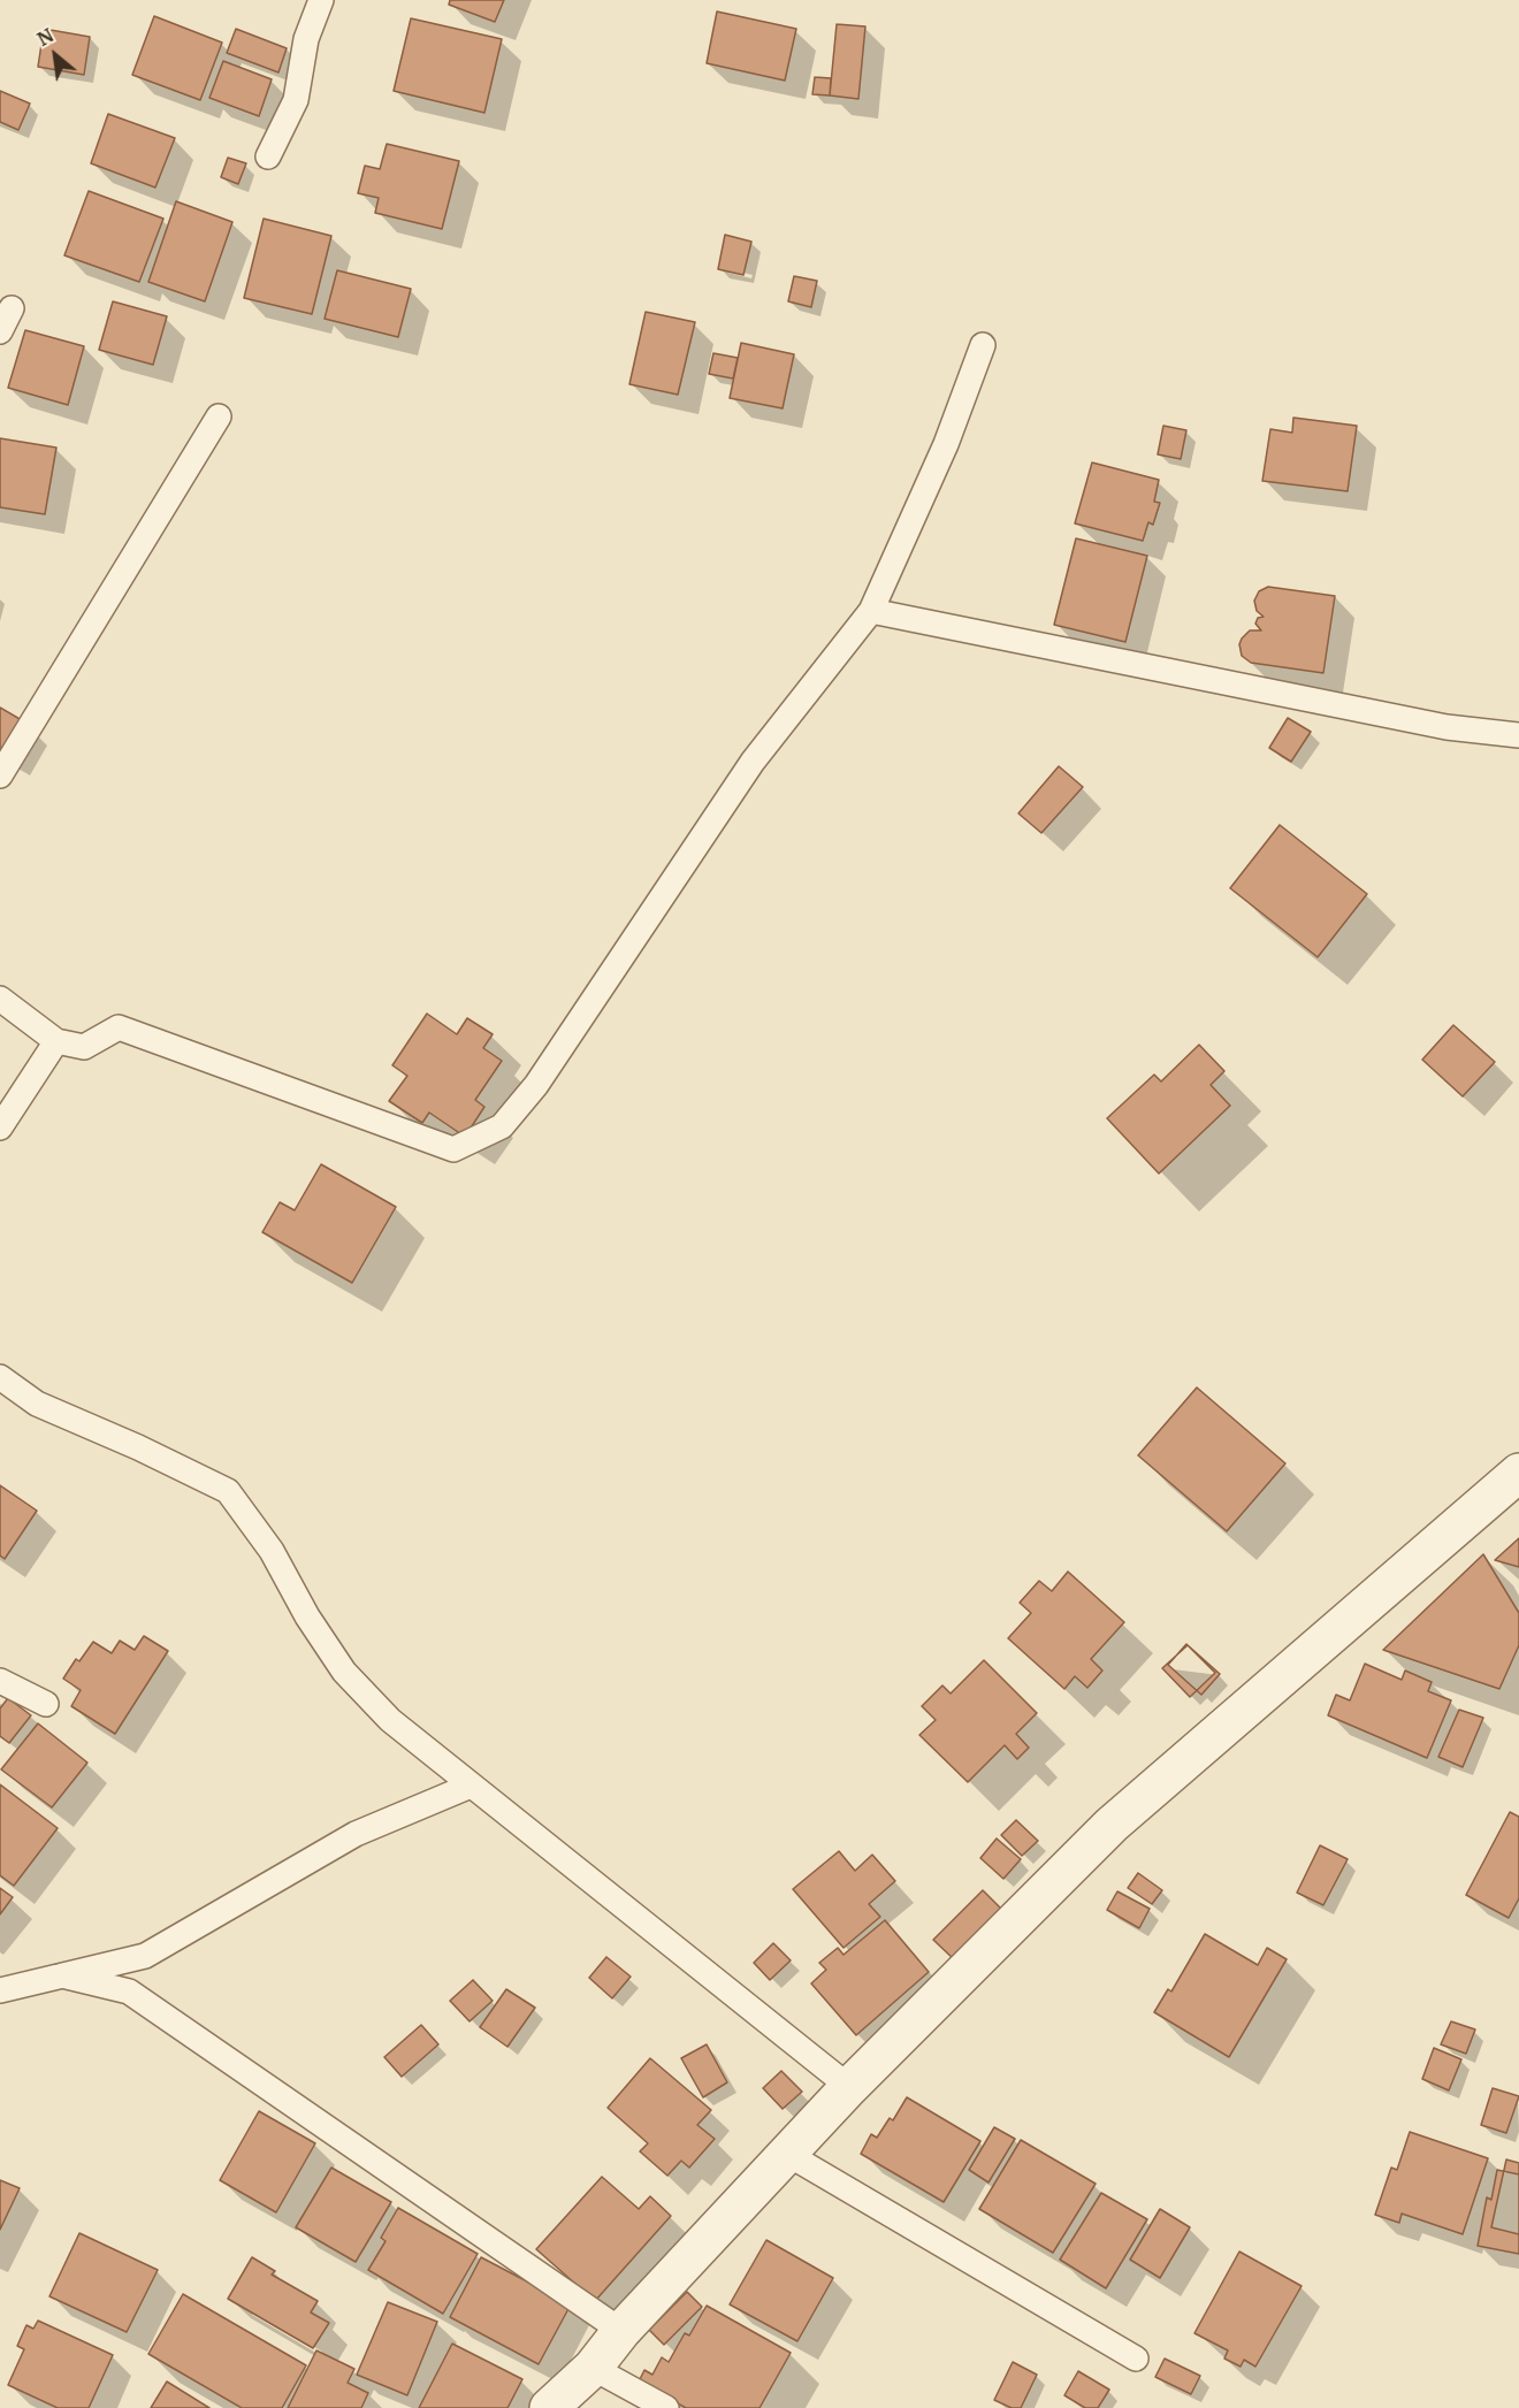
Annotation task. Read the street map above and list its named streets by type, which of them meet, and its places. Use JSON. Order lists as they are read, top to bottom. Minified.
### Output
{"north":"top left"}
